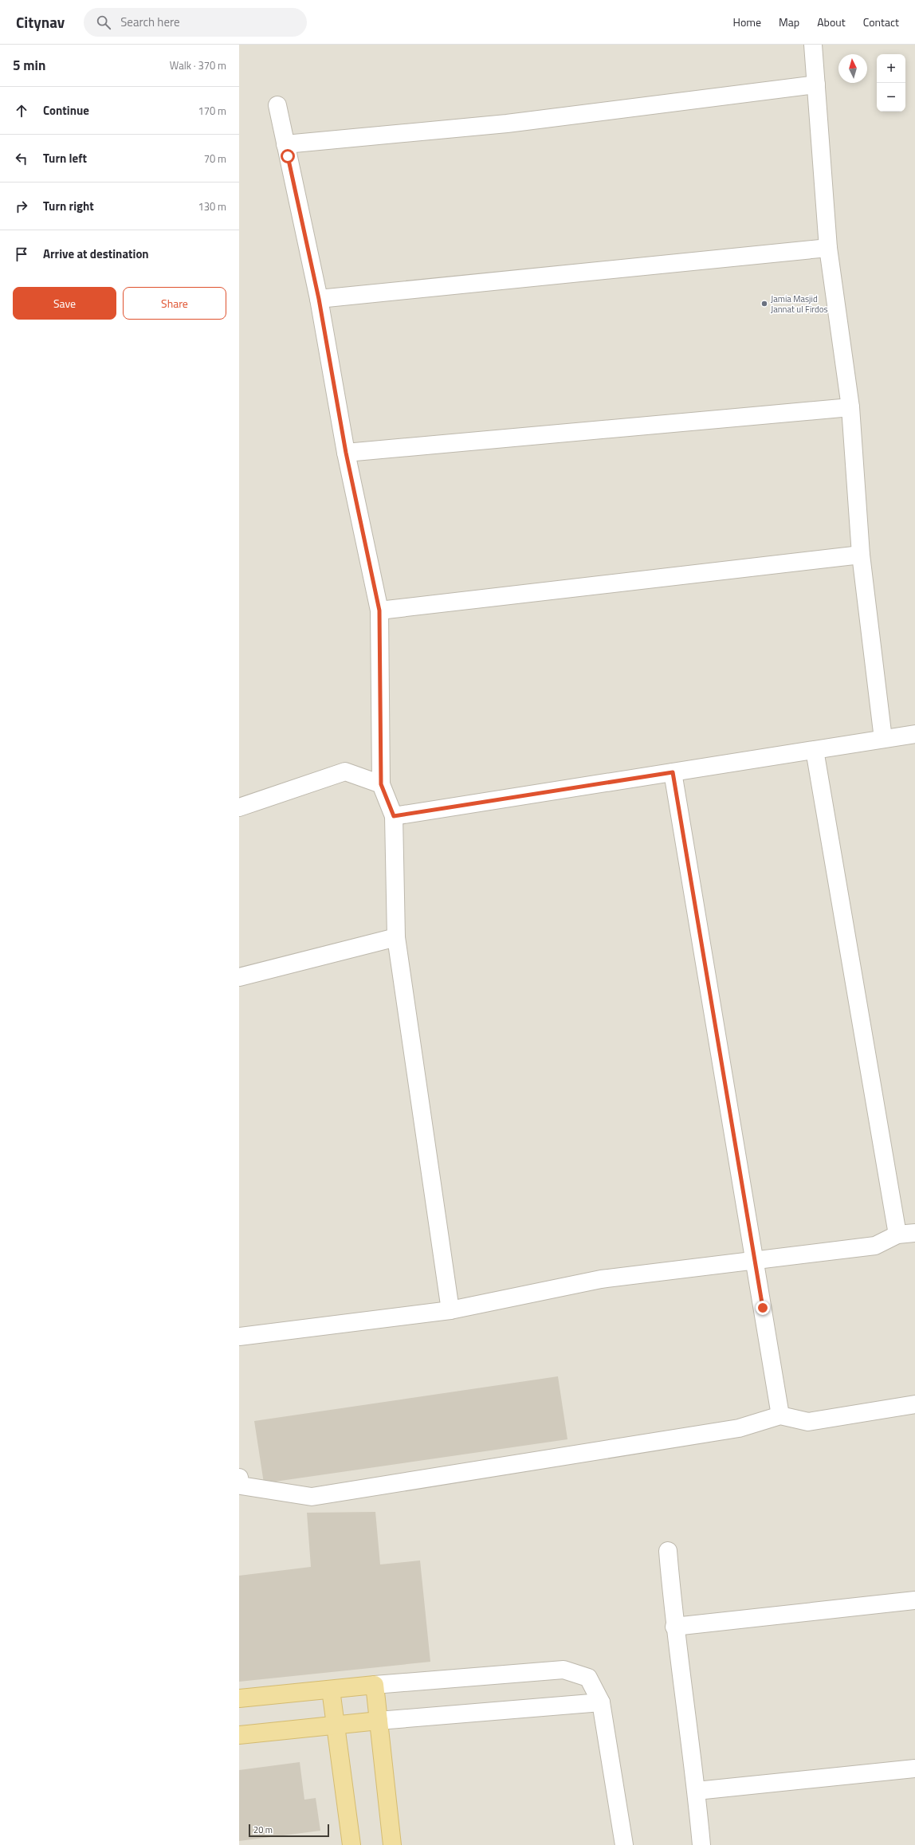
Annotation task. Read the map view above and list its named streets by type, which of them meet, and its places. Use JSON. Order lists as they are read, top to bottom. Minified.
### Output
{"places":["Jamia Masjid Jannat ul Firdos"],"scale_bar":"20 m","north":"top","page":{"header":"Citynav","search":"Search here","nav":["Home","Map","About","Contact"],"heading":["5 min","Walk · 370 m"],"map_buttons":["+","−"],"list":[["Continue","170 m"],["Turn left","70 m"],["Turn right","130 m"],"Arrive at destination"],"buttons":["Save","Share"],"scale":"20 m"}}
